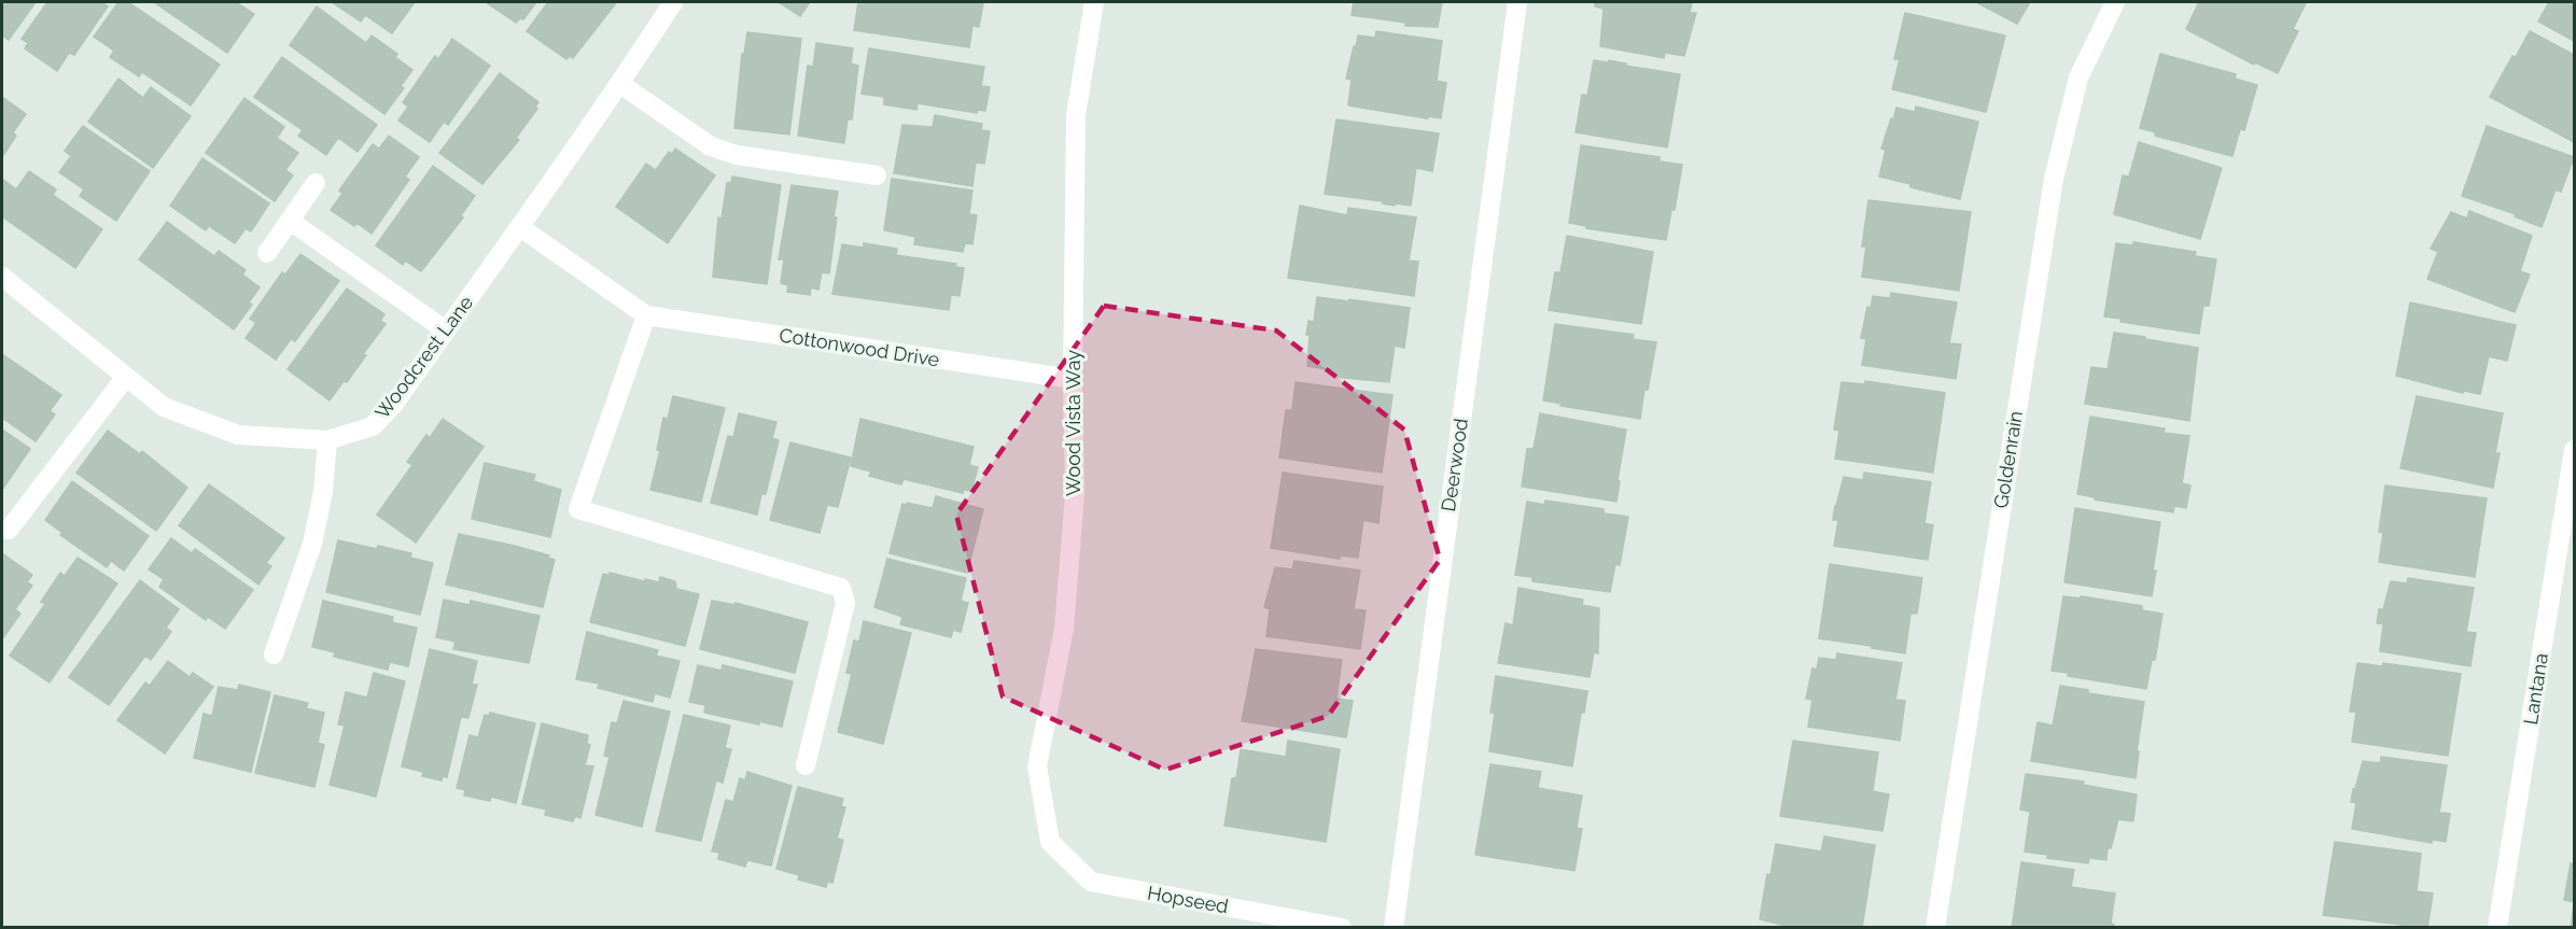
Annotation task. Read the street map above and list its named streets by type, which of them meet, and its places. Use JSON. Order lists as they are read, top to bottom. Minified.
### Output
{"streets":{"street":["Cottonwood Drive","Woodcrest Lane","Wood Vista Way","Goldenrain","Deerwood","Lantana","Hopseed"]},"crossings":[["Cottonwood Drive","Woodcrest Lane"],["Cottonwood Drive","Wood Vista Way"],["Wood Vista Way","Hopseed"]]}
